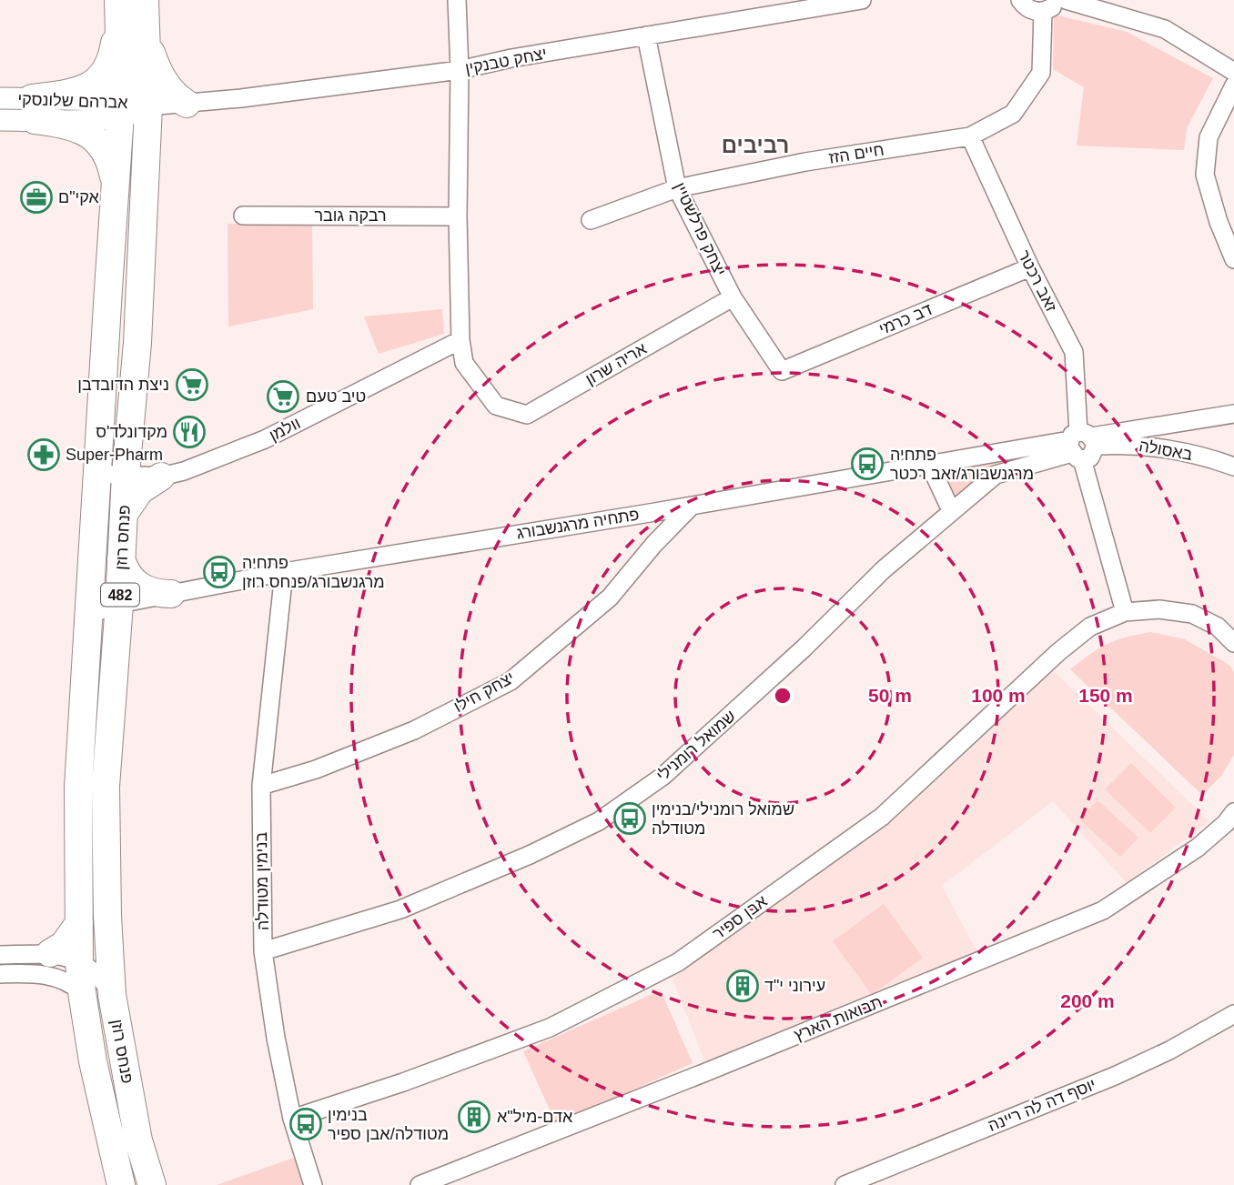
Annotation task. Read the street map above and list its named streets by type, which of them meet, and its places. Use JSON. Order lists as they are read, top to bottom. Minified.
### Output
{"streets":{"main road":["פנחס רוזן","482"],"street":["יצחק טבנקין","אברהם שלונסקי","חיים הזז","רבקה גובר","יצחק פרלשטיין","זאב רכטר","דב כרמי","אריה שרון","וולמן","באסולה","פתחיה מרגנשבורג","יצחק חילו","שמואל רומנילי","בנימין מטודלה","אבן ספיר","תבואות הארץ","יוסף דה לה ריינה"]},"crossings":[["יצחק טבנקין","אברהם שלונסקי"],["יצחק טבנקין","יצחק פרלשטיין"],["יצחק טבנקין","פנחס רוזן"],["אברהם שלונסקי","פנחס רוזן"],["חיים הזז","יצחק פרלשטיין"],["חיים הזז","זאב רכטר"],["יצחק פרלשטיין","דב כרמי"],["יצחק פרלשטיין","אריה שרון"],["זאב רכטר","דב כרמי"],["זאב רכטר","באסולה"],["זאב רכטר","פתחיה מרגנשבורג"],["זאב רכטר","שמואל רומנילי"],["זאב רכטר","אבן ספיר"],["אריה שרון","וולמן"],["וולמן","פנחס רוזן"],["באסולה","פתחיה מרגנשבורג"],["באסולה","שמואל רומנילי"],["פתחיה מרגנשבורג","פנחס רוזן"],["פתחיה מרגנשבורג","יצחק חילו"],["פתחיה מרגנשבורג","שמואל רומנילי"],["פתחיה מרגנשבורג","בנימין מטודלה"],["יצחק חילו","בנימין מטודלה"],["שמואל רומנילי","בנימין מטודלה"],["בנימין מטודלה","אבן ספיר"]],"districts":["רביבים"],"places":{"office":["אקי\"ם"],"supermarket":["ניצת הדובדבן","טיב טעם"],"restaurant":["מקדונלד'ס"],"pharmacy":["Super-Pharm"],"bus stop":["פתחיה מרגנשבורג/זאב רכטר","פתחיה מרגנשבורג/פנחס רוזן","שמואל רומנילי/בנימין מטודלה","בנימין מטודלה/אבן ספיר"],"building":["עירוני י\"ד","אדם-מיל\"א"]},"rings":["50 m","100 m","150 m","200 m"]}
